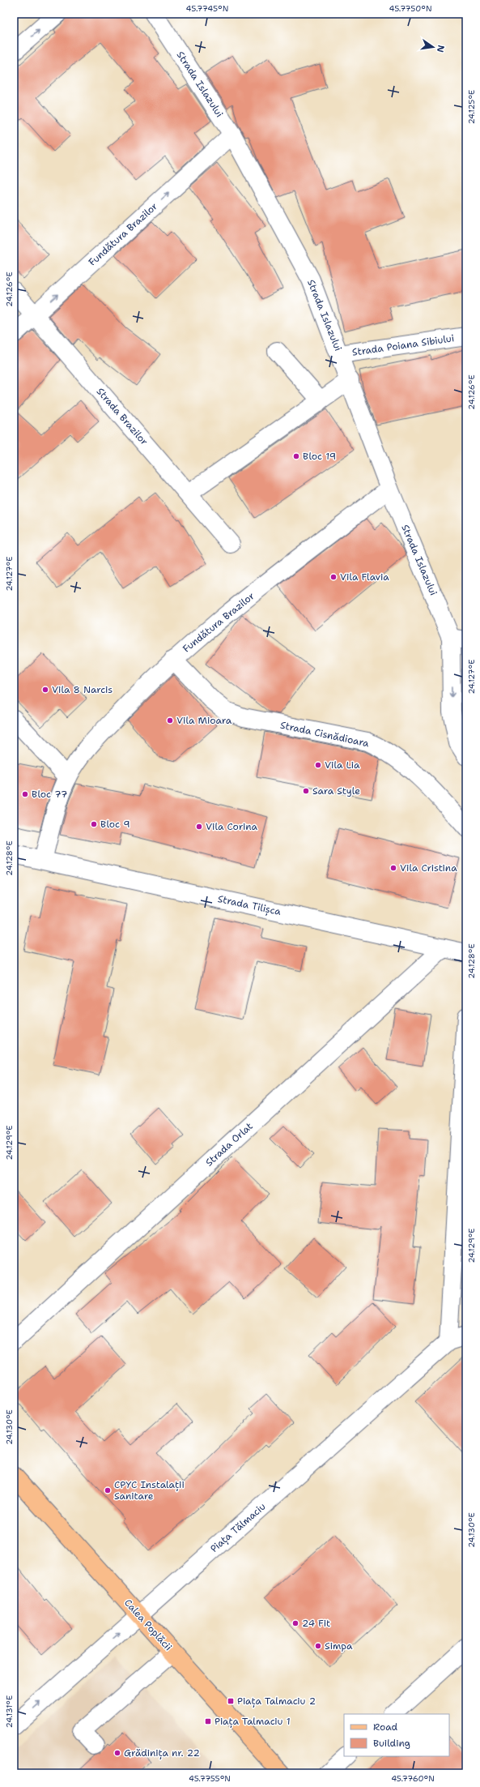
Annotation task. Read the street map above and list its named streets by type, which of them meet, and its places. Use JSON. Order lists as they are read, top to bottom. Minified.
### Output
{"streets":{"main road":["Calea Poplăcii"],"street":["Strada Islazului","Fundătura Brazilor","Strada Poiana Sibiului","Strada Brazilor","Strada Cisnădioara","Strada Tilișca","Strada Orlat","Piața Tălmaciu"]},"crossings":[["Strada Islazului","Fundătura Brazilor"],["Strada Islazului","Strada Poiana Sibiului"],["Fundătura Brazilor","Strada Brazilor"],["Fundătura Brazilor","Strada Cisnădioara"],["Fundătura Brazilor","Strada Tilișca"],["Strada Tilișca","Strada Orlat"],["Piața Tălmaciu","Calea Poplăcii"]],"places":{"other":["Bloc 19","Vila Flavia","Vila 8 Narcis","Vila Mioara","Vila Lia","Sara Style","Bloc 77","Bloc 9","Vila Corina","Vila Cristina","CPYC Instalații Sanitare","24 Fit","Simpa","Grădinița nr. 22"],"transit":["Piața Talmaciu 2","Piața Talmaciu 1"]},"legend":["Road","Building"],"north":"right","coordinates":["45.7745°N","45.7750°N","24.125°E","24.126°E","24.127°E","24.128°E","24.129°E","24.130°E","24.131°E","45.7755°N","45.7760°N"]}
